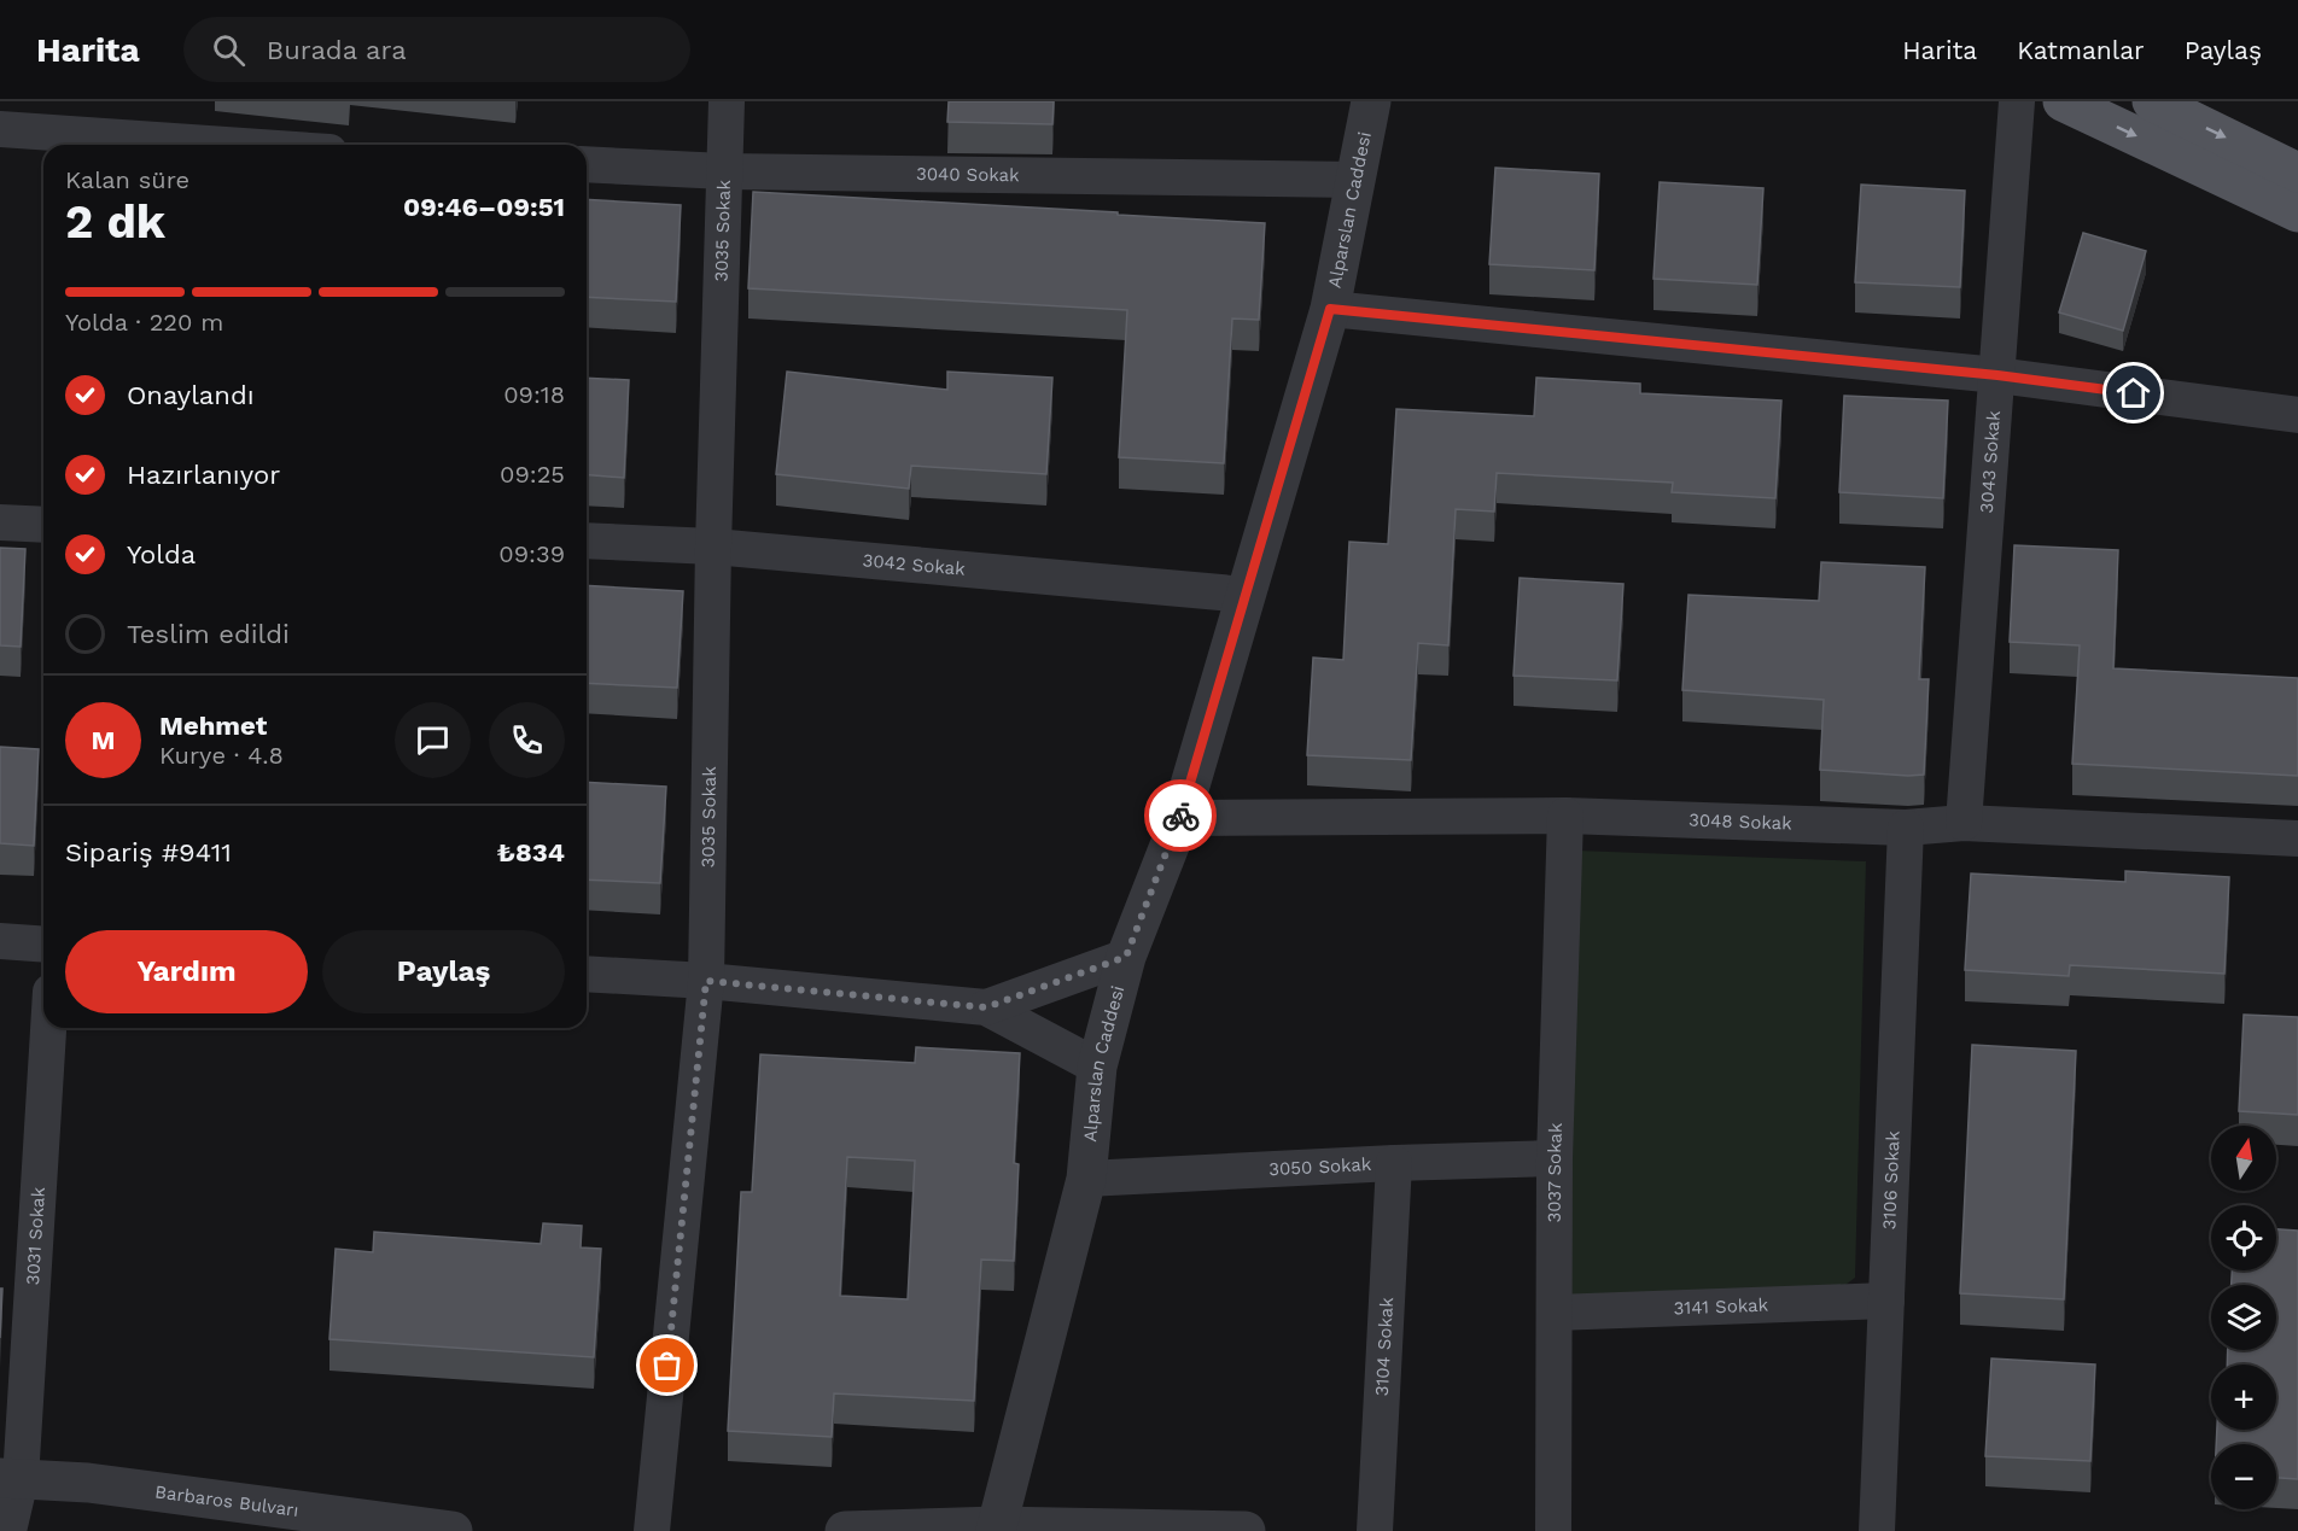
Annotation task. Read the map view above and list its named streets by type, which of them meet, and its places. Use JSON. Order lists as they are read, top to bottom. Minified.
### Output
{"streets":{"street":["3040 Sokak","Alparslan Caddesi","3035 Sokak","3043 Sokak","3042 Sokak","3048 Sokak","3050 Sokak","3037 Sokak","3106 Sokak","3031 Sokak","3141 Sokak","3104 Sokak","Barbaros Bulvarı"]},"crossings":[["3040 Sokak","Alparslan Caddesi"],["3040 Sokak","3035 Sokak"],["Alparslan Caddesi","3042 Sokak"],["Alparslan Caddesi","3048 Sokak"],["Alparslan Caddesi","3050 Sokak"],["3035 Sokak","3042 Sokak"],["3043 Sokak","3048 Sokak"],["3048 Sokak","3037 Sokak"],["3048 Sokak","3106 Sokak"],["3050 Sokak","3037 Sokak"],["3050 Sokak","3104 Sokak"],["3037 Sokak","3141 Sokak"],["3106 Sokak","3141 Sokak"],["3031 Sokak","Barbaros Bulvarı"]],"north":"top","page":{"header":"Harita","search":"Burada ara","nav":["Harita","Katmanlar","Paylaş"],"heading":["2 dk","Kalan süre","09:46–09:51"],"panel":["Mehmet","Kurye · 4.8","Sipariş #9411","₺834"],"bar":"Yolda · 220 m","list":[["Onaylandı","09:18"],["Hazırlanıyor","09:25"],["Yolda","09:39"],"Teslim edildi"],"round":"M","buttons":["Yardım","Paylaş"],"map_buttons":["+","−"]}}
